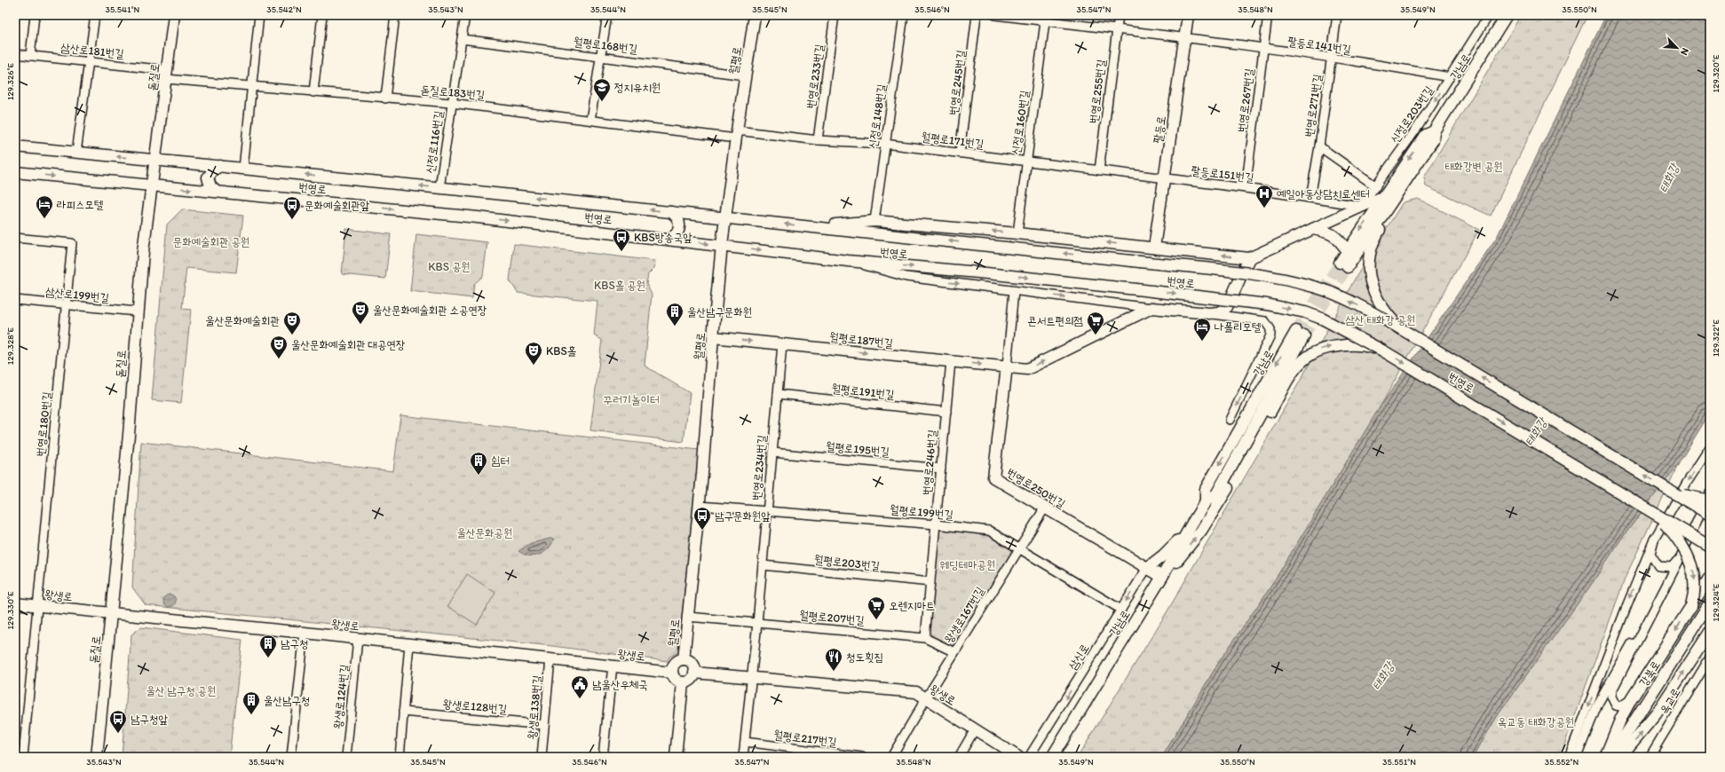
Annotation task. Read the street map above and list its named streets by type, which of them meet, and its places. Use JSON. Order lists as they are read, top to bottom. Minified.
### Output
{"streets":{"main road":["월평로","강남로","돋질로","팔등로","번영로","월평로187번길","번영로250번길","왕생로","강북로"],"street":["월평로168번길","팔등로141번길","삼산로181번길","번영로233번길","번영로245번길","번영로255번길","돋질로183번길","번영로267번길","번영로271번길","신정로203번길","신정로148번길","신정로160번길","월평로171번길","신정로116번길","팔등로151번길","삼산로199번길","월평로191번길","번영로180번길","월평로195번길","번영로246번길","번영로234번길","월평로199번길","월평로203번길","왕생로167번길","월평로207번길","삼신로","왕생로124번길","옥교로","왕생로128번길","왕생로138번길","월평로217번길"]},"crossings":[["월평로168번길","월평로"],["월평로168번길","신정로116번길"],["팔등로141번길","번영로255번길"],["팔등로141번길","번영로267번길"],["팔등로141번길","번영로271번길"],["팔등로141번길","신정로203번길"],["팔등로141번길","신정로160번길"],["팔등로141번길","팔등로"],["삼산로181번길","돋질로"],["삼산로181번길","돋질로183번길"],["월평로","돋질로183번길"],["월평로","월평로171번길"],["월평로","번영로"],["월평로","월평로187번길"],["월평로","월평로199번길"],["월평로","왕생로"],["월평로","월평로207번길"],["강남로","번영로250번길"],["번영로233번길","월평로171번길"],["돋질로","돋질로183번길"],["돋질로","번영로"],["돋질로","삼산로199번길"],["돋질로","왕생로"],["번영로245번길","월평로171번길"],["번영로255번길","월평로171번길"],["돋질로183번길","월평로171번길"],["돋질로183번길","신정로116번길"],["번영로267번길","팔등로151번길"],["번영로271번길","팔등로151번길"],["신정로203번길","팔등로151번길"],["신정로148번길","월평로171번길"],["신정로160번길","월평로171번길"],["팔등로","월평로171번길"],["팔등로","팔등로151번길"],["월평로171번길","팔등로151번길"],["신정로116번길","번영로"],["삼산로199번길","번영로180번길"],["월평로187번길","번영로246번길"],["월평로187번길","번영로234번길"],["월평로187번길","번영로250번길"],["월평로191번길","번영로246번길"],["월평로191번길","번영로234번길"],["번영로180번길","왕생로"],["월평로195번길","번영로246번길"],["월평로195번길","번영로234번길"],["번영로246번길","월평로199번길"],["번영로246번길","월평로203번길"],["번영로246번길","월평로207번길"],["번영로234번길","월평로199번길"],["번영로234번길","월평로203번길"],["번영로234번길","왕생로"],["번영로234번길","월평로207번길"],["번영로234번길","월평로217번길"],["번영로250번길","왕생로167번길"],["번영로250번길","삼신로"],["월평로199번길","왕생로167번길"],["월평로199번길","삼신로"],["왕생로","왕생로167번길"],["왕생로","왕생로124번길"],["왕생로","왕생로138번길"],["왕생로128번길","왕생로138번길"]],"one_way":["신정로203번길","월평로187번길","삼신로"],"water":["태화강"],"parks":["태화강변 공원","문화예술회관 공원","KBS 공원","KBS홀 공원","삼산 태화강 공원","꾸러기놀이터","울산문화공원","웨딩테마공원","울산 남구청 공원","옥교동 태화강공원"],"places":{"school or university":["정지유치원"],"hospital":["예일아동상담치료센터"],"hotel":["라피스모텔","나폴리모텔"],"bus stop":["문화예술회관앞","KBS방송국앞","남구문화원앞","남구청앞"],"theatre":["울산문화예술회관 소공연장","울산문화예술회관","울산문화예술회관 대공연장","KBS홀"],"building":["울산남구문화원","쉼터","남구청","울산남구청"],"supermarket":["콘서트편의점","오렌지마트"],"restaurant":["청도횟집"],"public building":["남울산우체국"]},"north":"bottom right","coordinates":["35.541°N","35.542°N","35.543°N","35.544°N","35.545°N","35.546°N","35.547°N","35.548°N","35.549°N","35.550°N","129.320°E","129.326°E","129.322°E","129.328°E","129.324°E","129.330°E","35.551°N","35.552°N"]}
